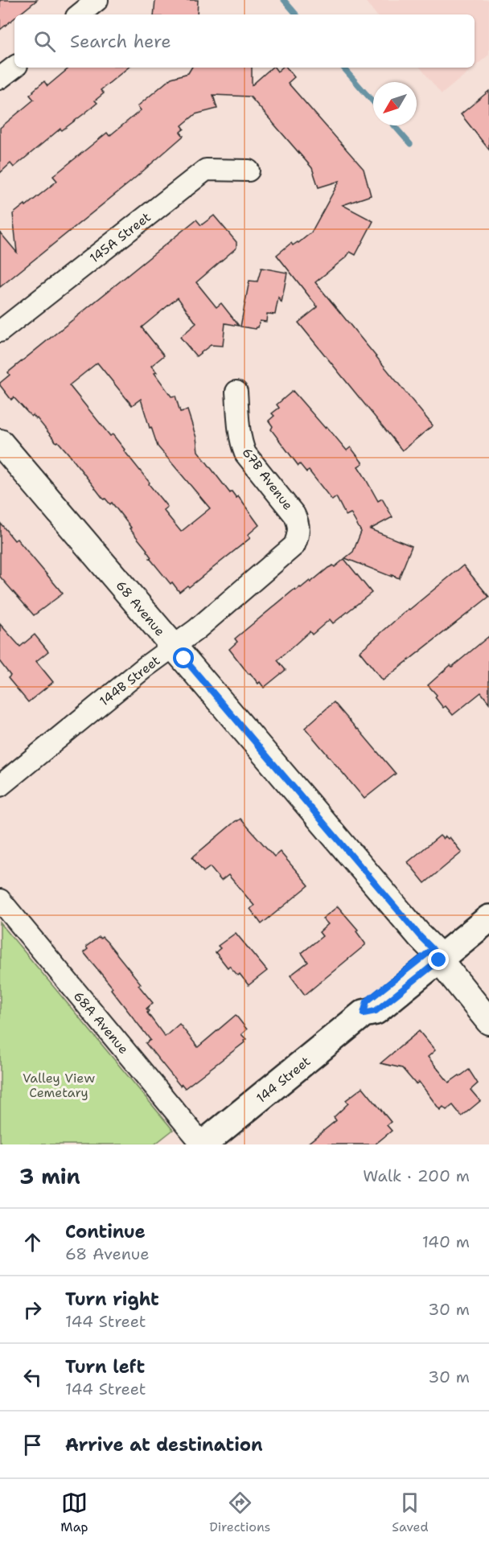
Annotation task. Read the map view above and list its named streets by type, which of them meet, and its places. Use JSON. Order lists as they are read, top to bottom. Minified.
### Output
{"streets":{"main road":["144 Street"],"street":["145A Street","67B Avenue","68 Avenue","144B Street","68A Avenue"]},"crossings":[["67B Avenue","144B Street"],["68 Avenue","144B Street"],["68 Avenue","144 Street"],["68A Avenue","144 Street"]],"parks":["Valley View Cemetary"],"north":"bottom left","page":{"search":"Search here","heading":["3 min","Walk · 200 m"],"list":[["Continue","68 Avenue","140 m"],["Turn right","144 Street","30 m"],["Turn left","144 Street","30 m"],"Arrive at destination"],"nav":["Map","Directions","Saved"]}}
